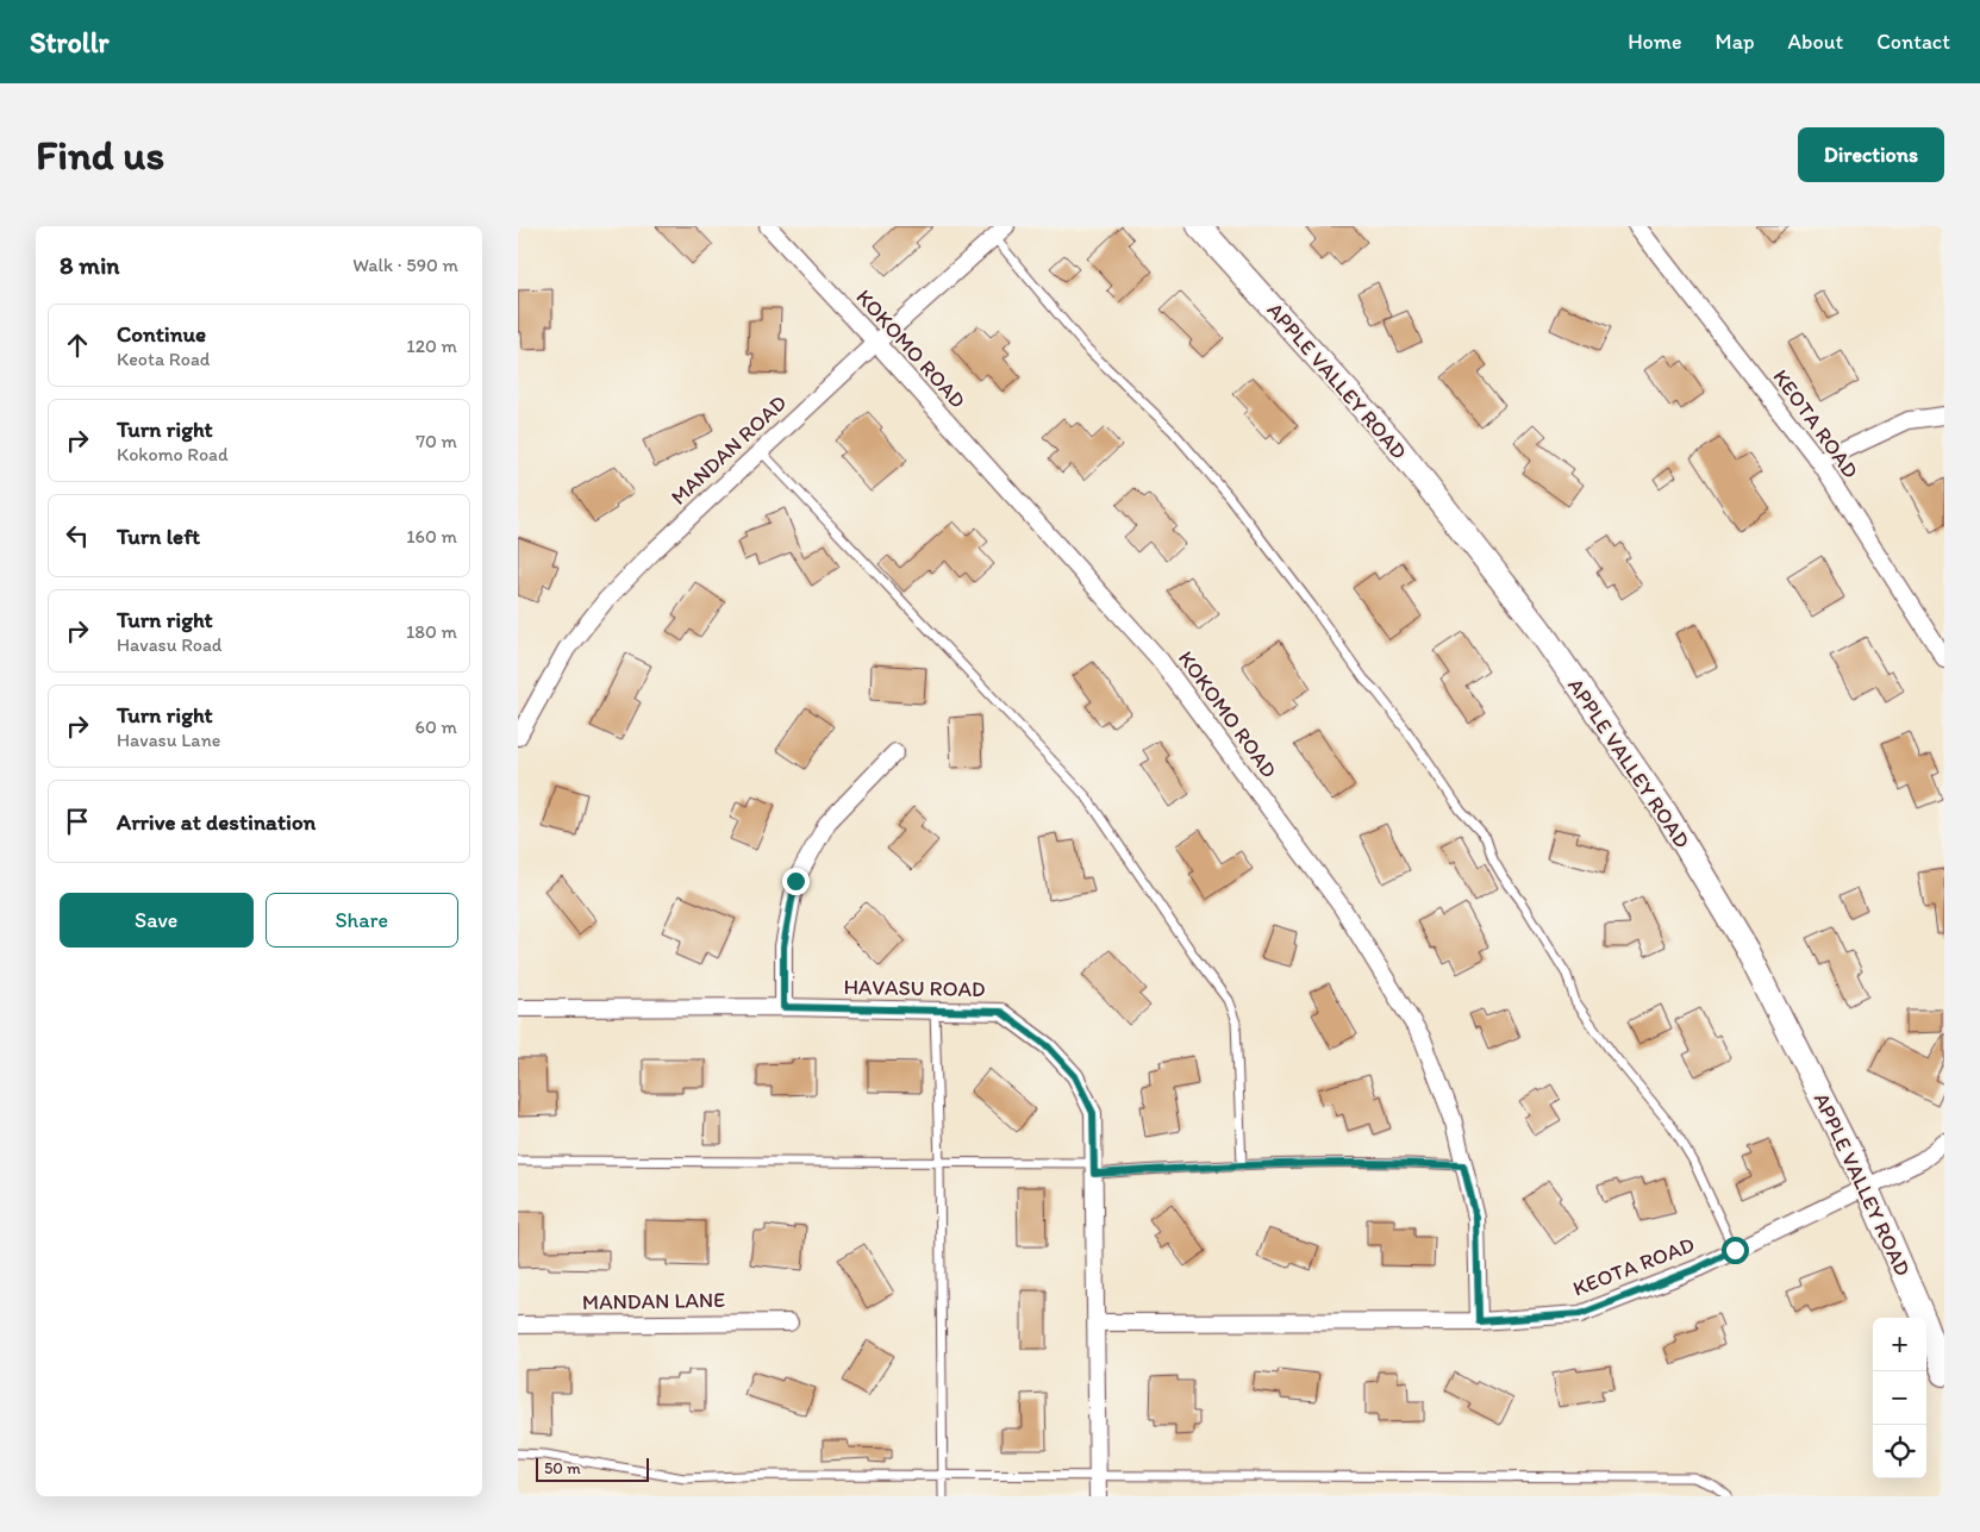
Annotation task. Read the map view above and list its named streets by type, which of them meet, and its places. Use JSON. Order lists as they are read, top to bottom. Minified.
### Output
{"streets":{"main road":["APPLE VALLEY ROAD"],"street":["KOKOMO ROAD","KEOTA ROAD","MANDAN ROAD","HAVASU ROAD","MANDAN LANE"]},"crossings":[["KOKOMO ROAD","KEOTA ROAD"],["KOKOMO ROAD","MANDAN ROAD"],["APPLE VALLEY ROAD","KEOTA ROAD"],["KEOTA ROAD","HAVASU ROAD"]],"scale_bar":"50 m","page":{"header":"Strollr","nav":["Home","Map","About","Contact"],"buttons":["Directions",["Save","Share"]],"title":"Find us","heading":["8 min","Walk · 590 m"],"list":[["Continue","Keota Road","120 m"],["Turn right","Kokomo Road","70 m"],["Turn left","160 m"],["Turn right","Havasu Road","180 m"],["Turn right","Havasu Lane","60 m"],"Arrive at destination"],"map_buttons":["+","−"],"scale":"50 m"}}
